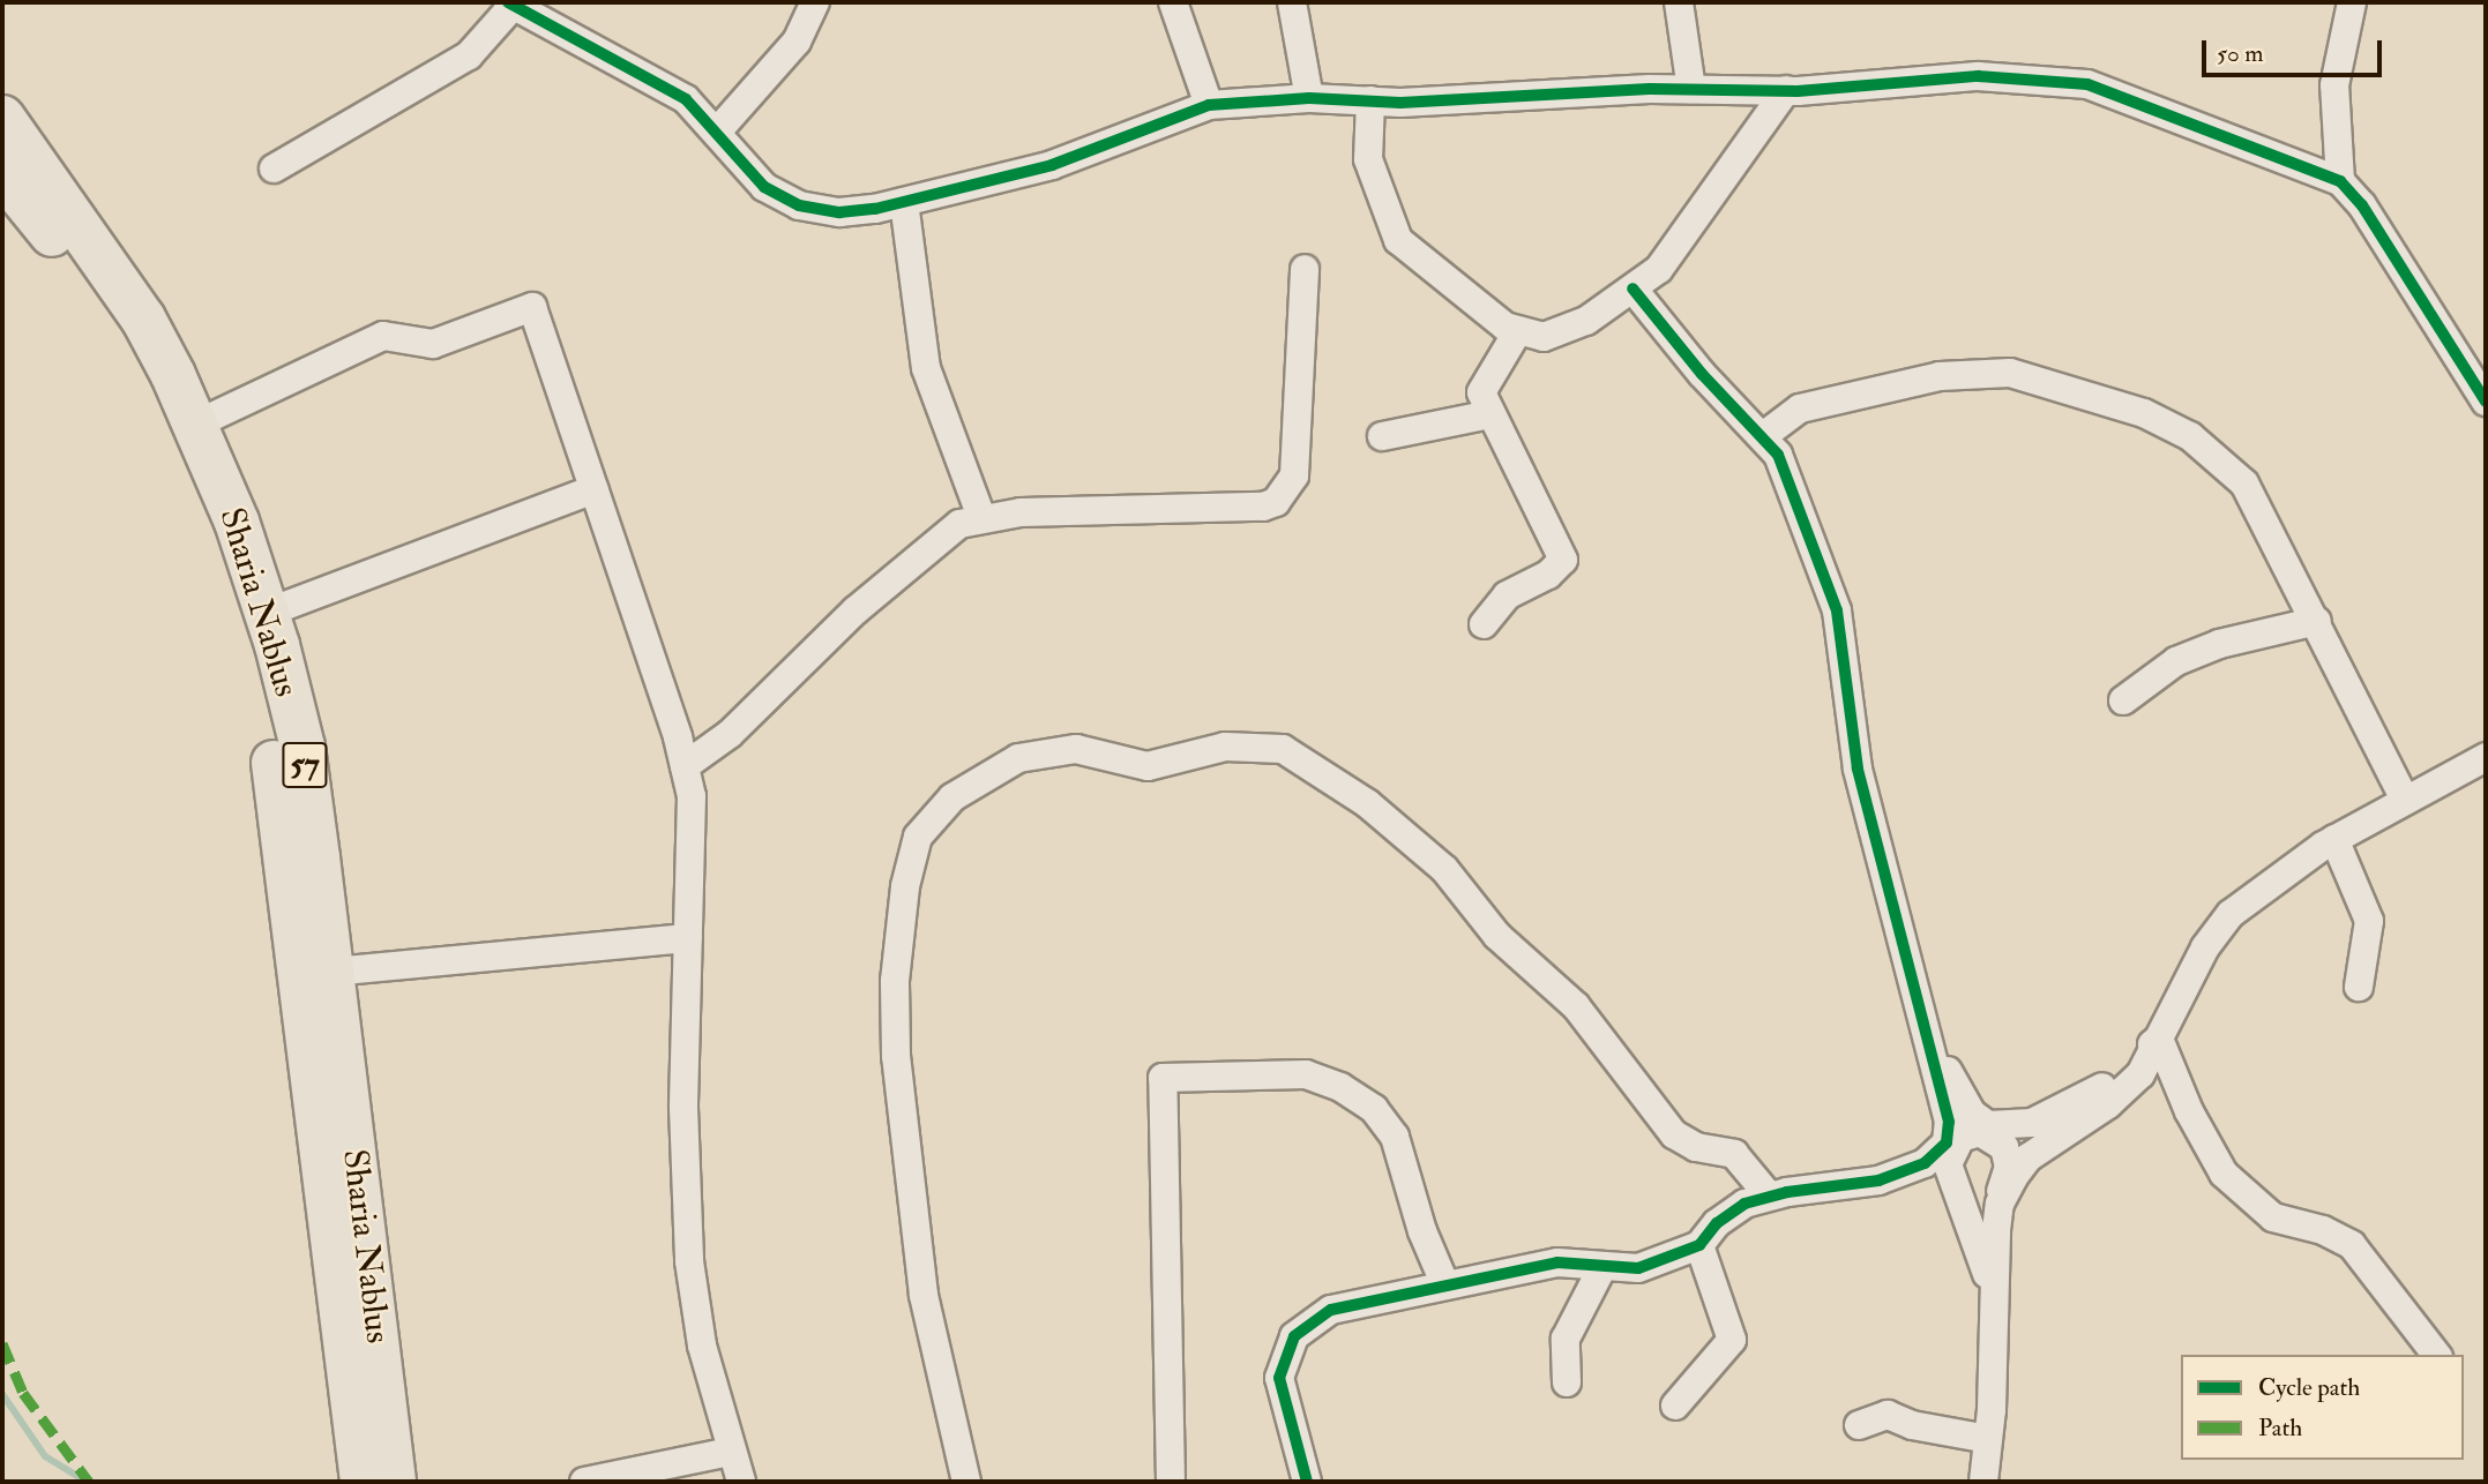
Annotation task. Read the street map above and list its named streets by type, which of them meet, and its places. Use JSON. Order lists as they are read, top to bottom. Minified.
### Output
{"streets":{"main road":["Sharia Nablus","57"]},"legend":["Cycle path","Path"],"scale_bar":"50 m"}
